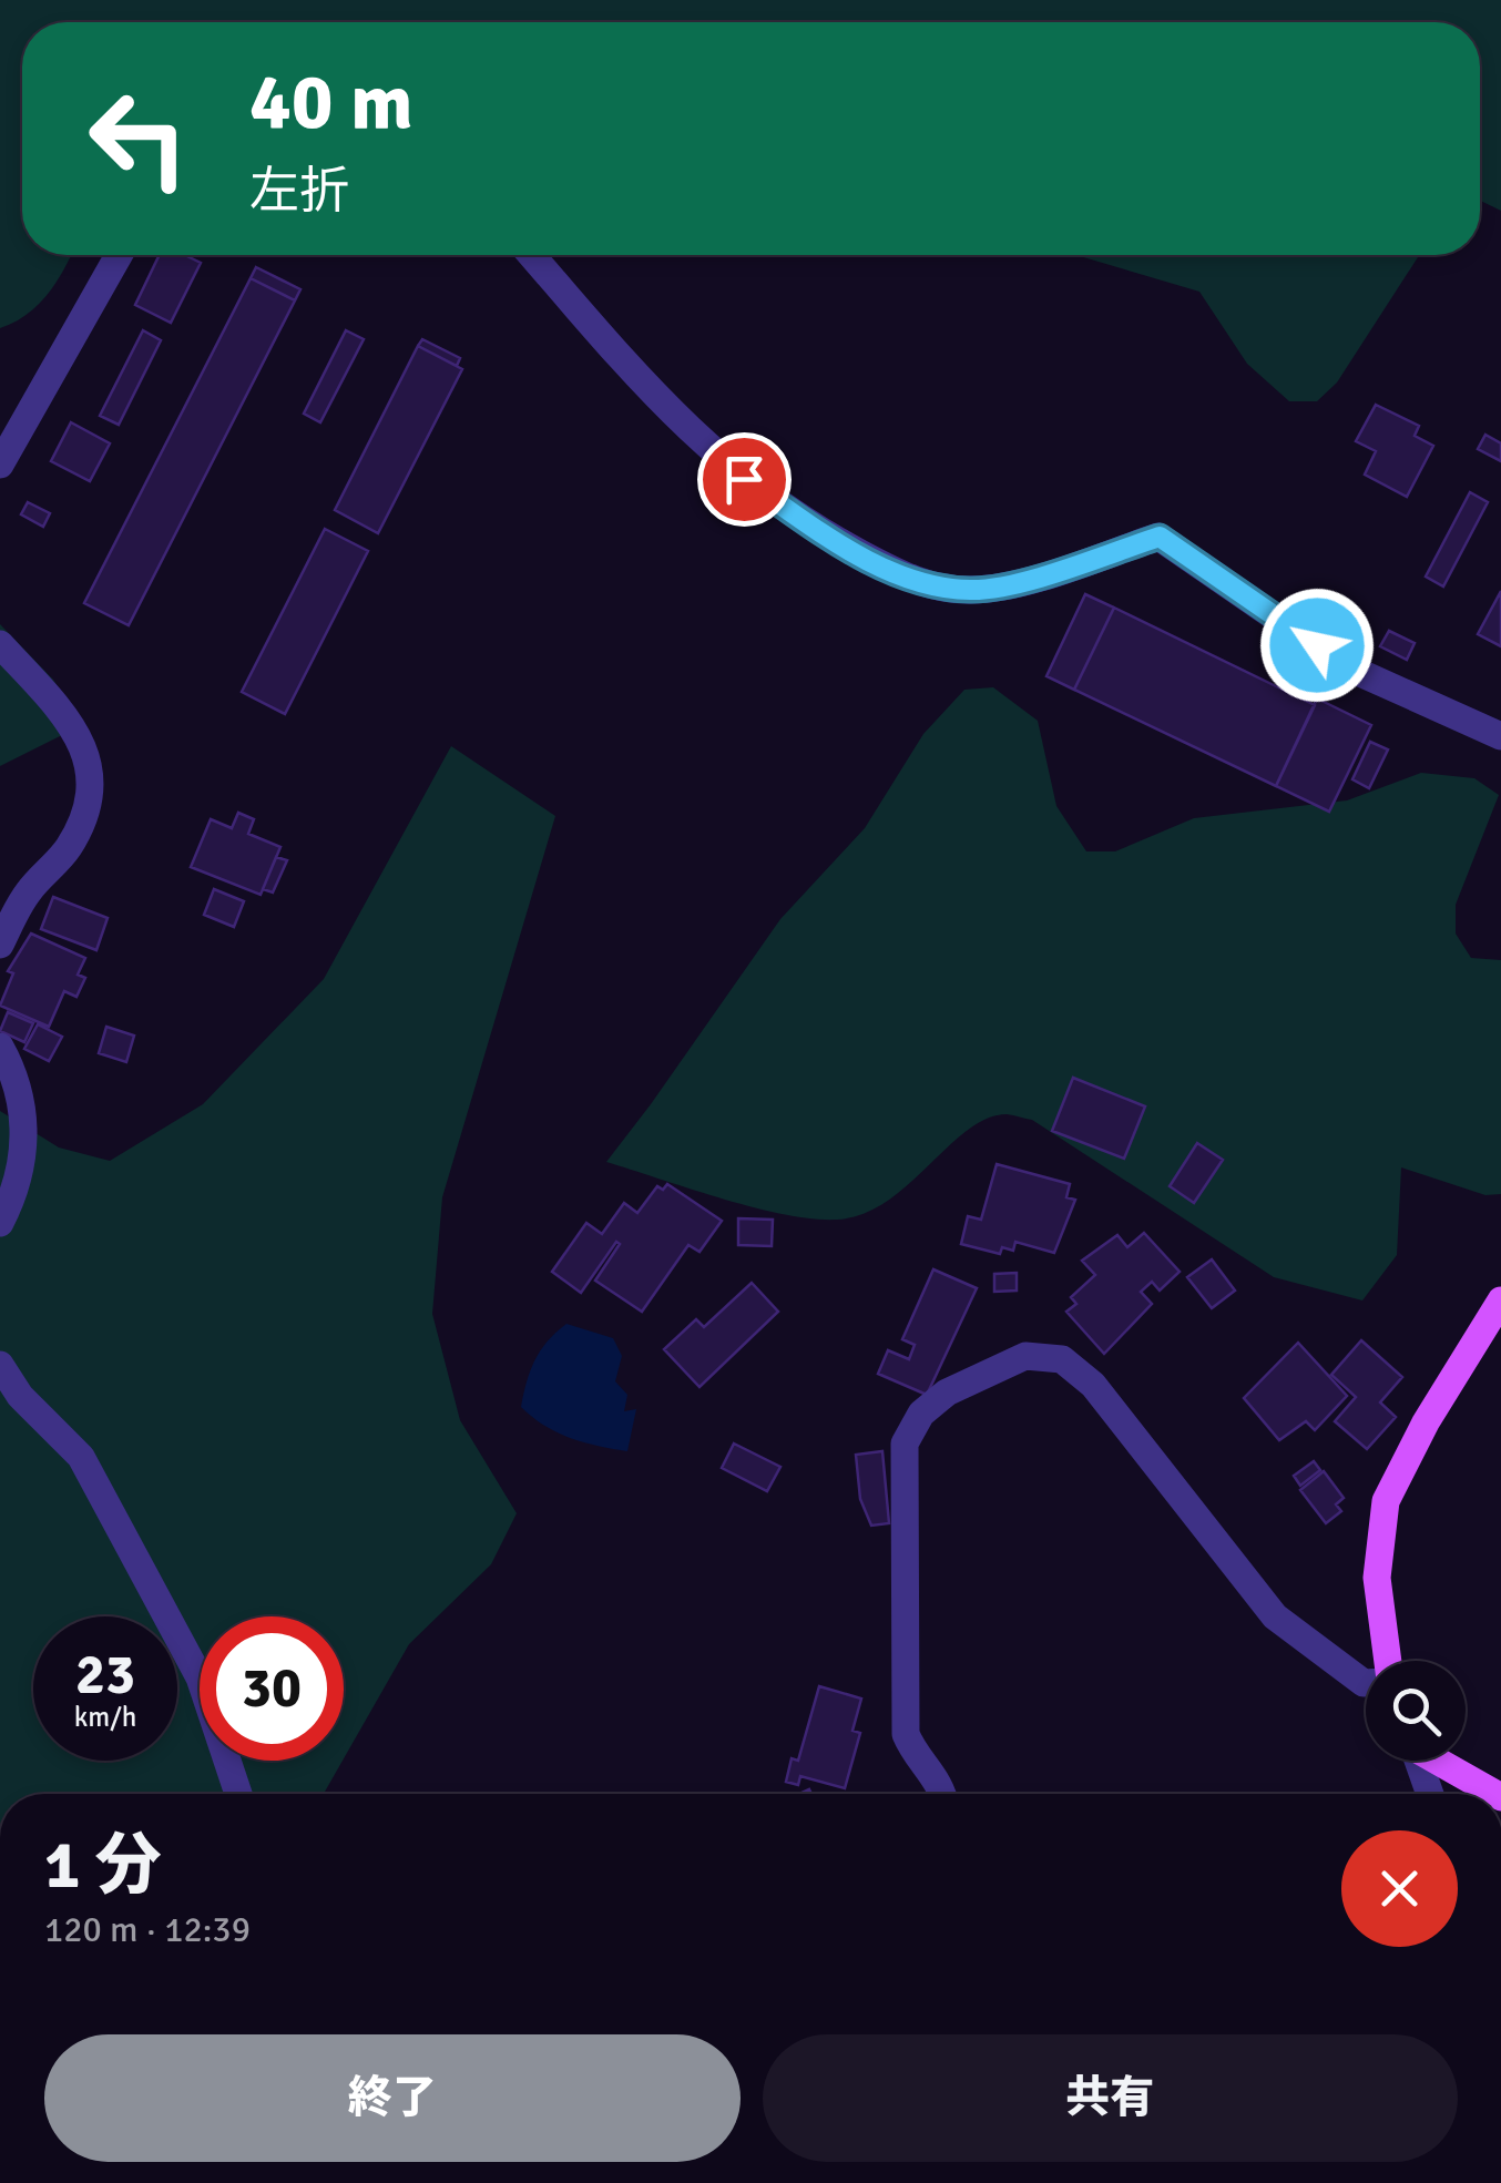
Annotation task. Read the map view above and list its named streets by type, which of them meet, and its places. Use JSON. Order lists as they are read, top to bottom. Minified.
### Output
{"page":{"turn":["40 m","左折"],"speed":"23 km/h","limit":"30","heading":["1 分","120 m · 12:39"],"buttons":["終了","共有"]}}
